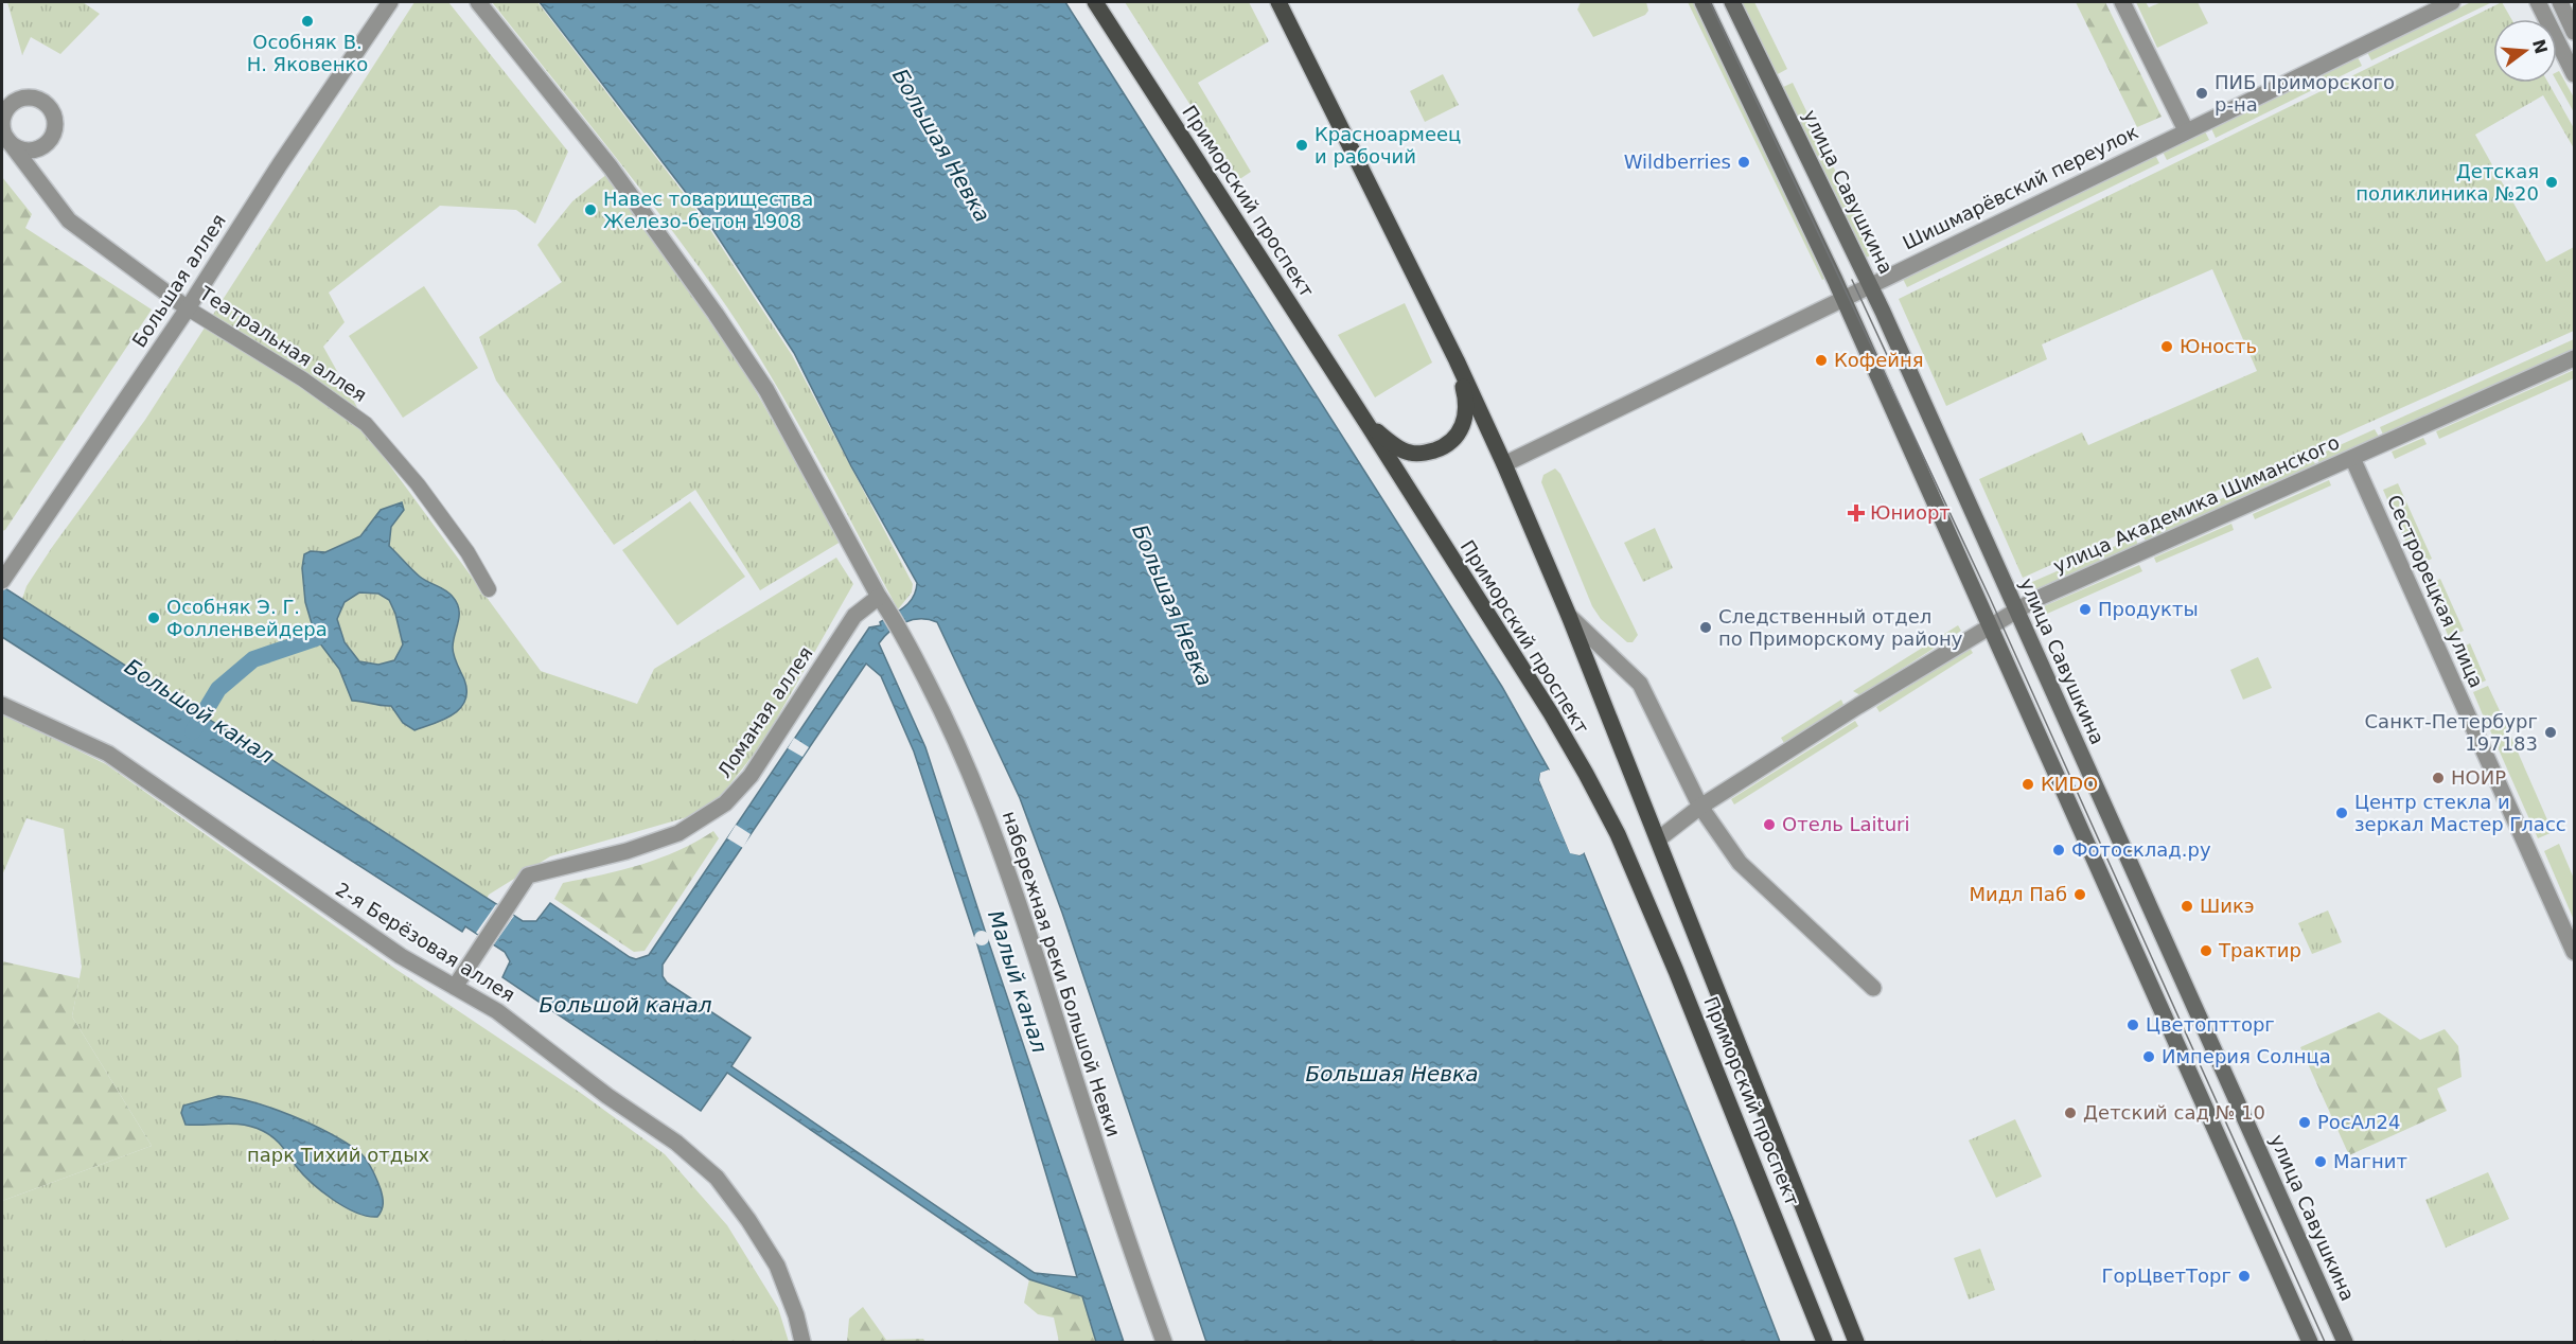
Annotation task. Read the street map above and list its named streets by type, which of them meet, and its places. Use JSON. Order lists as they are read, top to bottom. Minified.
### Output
{"streets":{"main road":["улица Савушкина","Приморский проспект"],"street":["Шишмарёвский переулок","Большая аллея","Театральная аллея","улица Академика Шиманского","Сестрорецкая улица","Ломаная аллея","2-я Берёзовая аллея","набережная реки Большой Невки"]},"crossings":[["Шишмарёвский переулок","улица Савушкина"],["Шишмарёвский переулок","Приморский проспект"],["улица Савушкина","улица Академика Шиманского"],["Приморский проспект","улица Академика Шиманского"],["Большая аллея","Театральная аллея"],["улица Академика Шиманского","Сестрорецкая улица"],["Ломаная аллея","2-я Берёзовая аллея"],["Ломаная аллея","набережная реки Большой Невки"]],"water":["Большая Невка","Большой канал","Малый канал"],"parks":["парк Тихий отдых"],"places":{"other":["Особняк В. Н. Яковенко","ПИБ Приморского р-на","Красноармеец и рабочий","Wildberries","Детская поликлиника №20","Навес товарищества Железо-бетон 1908","Юность","Кофейня","Продукты","Особняк Э. Г. Фолленвейдера","Следственный отдел по Приморскому району","Санкт-Петербург 197183","НОИР","КИDO","Центр стекла и зеркал Мастер Гласс","Отель Laituri","Фотосклад.ру","Мидл Паб","Шикэ","Трактир","Цветоптторг","Империя Солнца","Детский сад № 10","РосАл24","Магнит","ГорЦветТорг"],"health":["Юниорт"]},"north":"right"}
